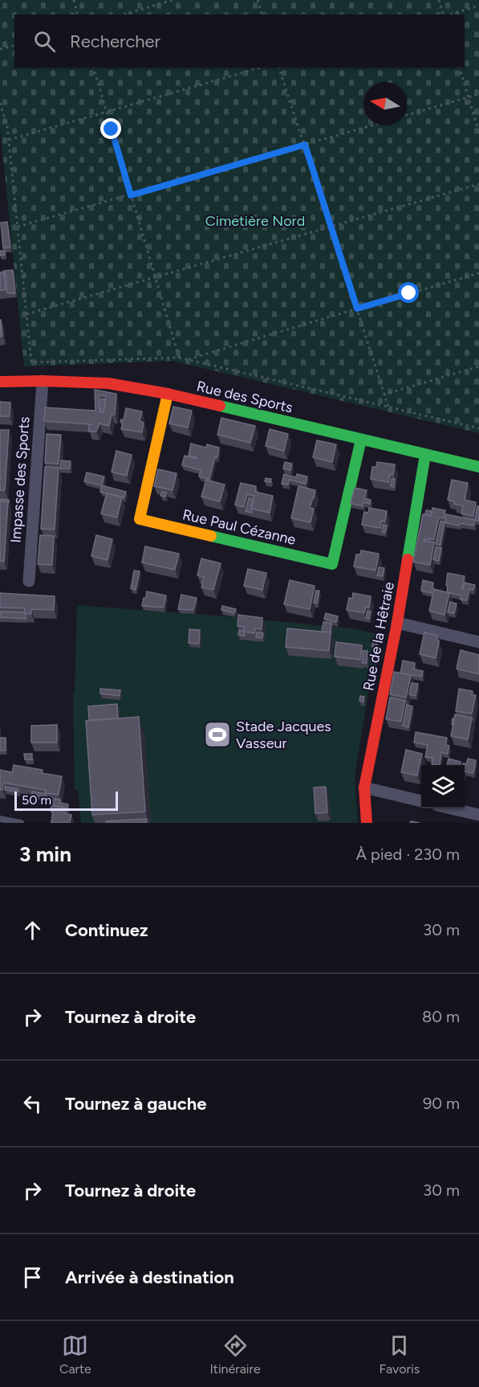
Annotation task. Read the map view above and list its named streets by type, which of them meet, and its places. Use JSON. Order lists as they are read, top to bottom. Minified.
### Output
{"streets":{"street":["Rue des Sports","Impasse des Sports","Rue Paul Cézanne","Rue de la Hêtraie"]},"crossings":[["Rue des Sports","Impasse des Sports"],["Rue des Sports","Rue Paul Cézanne"],["Rue des Sports","Rue de la Hêtraie"]],"parks":["Cimetière Nord"],"places":{"sports":["Stade Jacques Vasseur"]},"scale_bar":"50 m","north":"left","page":{"search":"Rechercher","scale":"50 m","heading":["3 min","À pied · 230 m"],"list":[["Continuez","30 m"],["Tournez à droite","80 m"],["Tournez à gauche","90 m"],["Tournez à droite","30 m"],"Arrivée à destination"],"nav":["Carte","Itinéraire","Favoris"]}}
